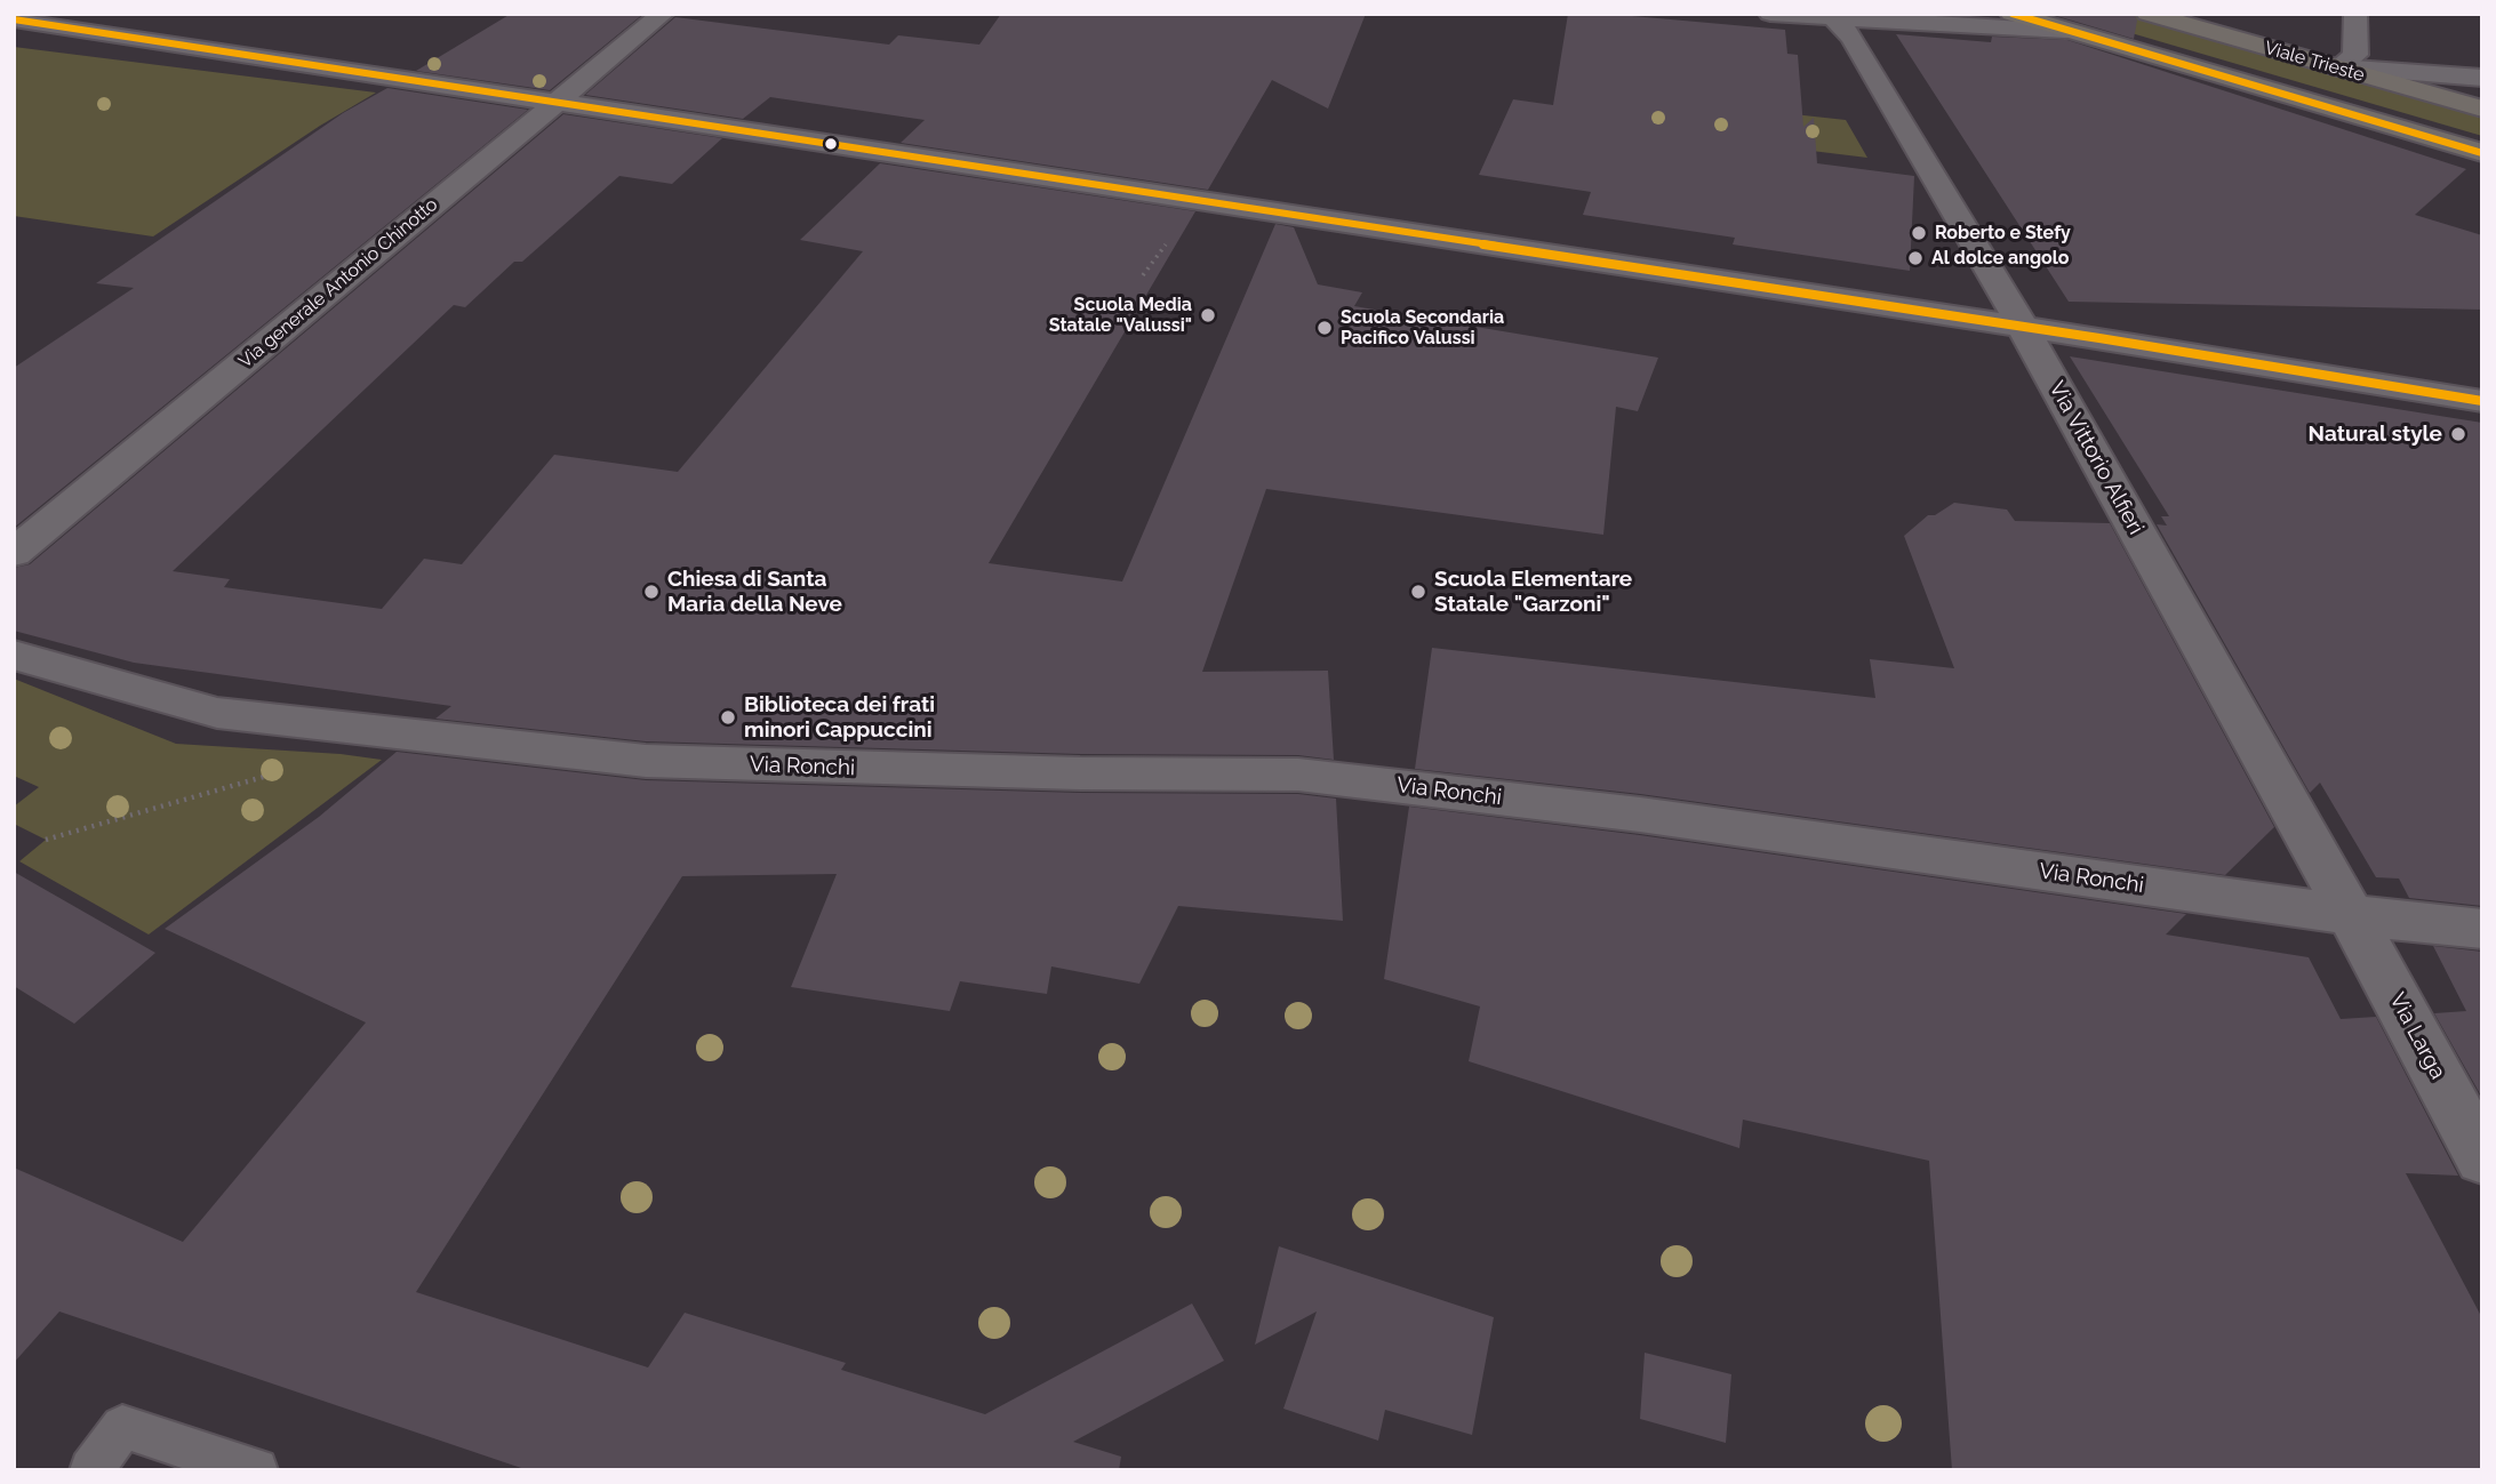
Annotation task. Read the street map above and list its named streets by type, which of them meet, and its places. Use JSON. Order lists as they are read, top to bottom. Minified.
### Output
{"streets":{"main road":["Viale Trieste"],"street":["Via generale Antonio Chinotto","Via Vittorio Alfieri","Via Ronchi","Via Larga"]},"crossings":[["Via Vittorio Alfieri","Via Ronchi"],["Via Vittorio Alfieri","Via Larga"],["Via Ronchi","Via Larga"]],"places":["Roberto e Stefy","Al dolce angolo","Scuola Media Statale \"Valussi\"","Scuola Secondaria Pacifico Valussi","Natural style","Chiesa di Santa Maria della Neve","Scuola Elementare Statale \"Garzoni\"","Biblioteca dei frati minori Cappuccini"]}
